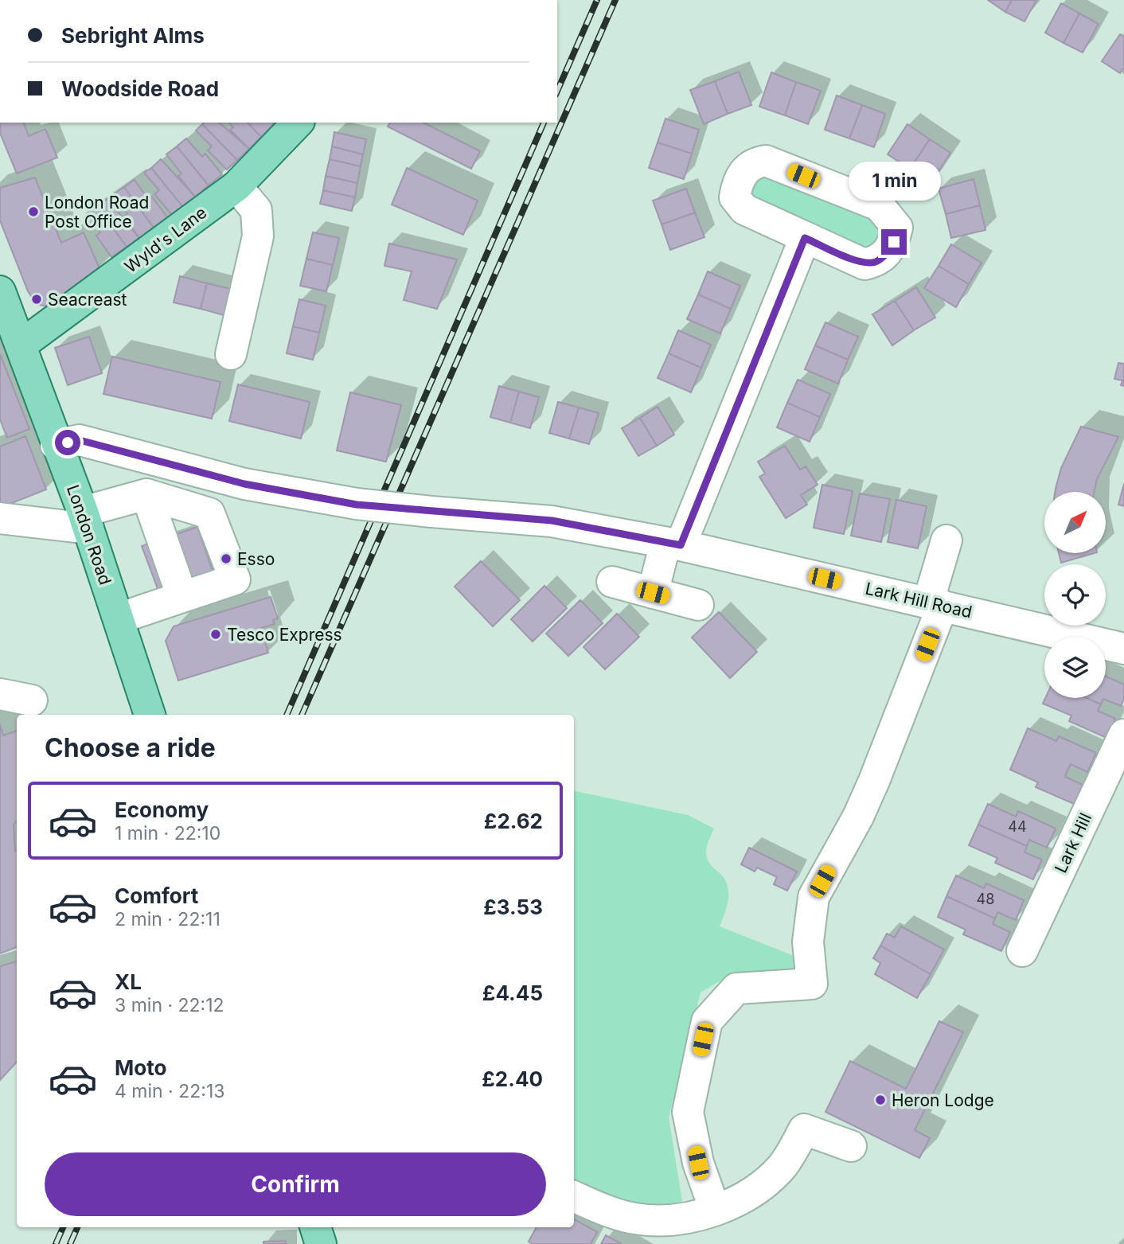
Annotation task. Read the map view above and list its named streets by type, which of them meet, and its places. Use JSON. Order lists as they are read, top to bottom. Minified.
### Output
{"streets":{"main road":["Wyld's Lane","London Road"],"street":["Lark Hill Road","Lark Hill"]},"crossings":[["Wyld's Lane","London Road"],["London Road","Lark Hill Road"]],"places":["London Road Post Office","Seacreast","Esso","Tesco Express","Heron Lodge"],"house_numbers":["44","48"],"north":"top right","page":{"banner":["Sebright Alms","Woodside Road"],"bubble":"1 min","heading":"Choose a ride","list":[{"name":"Economy","note":"1 min · 22:10","value":"£2.62"},{"name":"Comfort","note":"2 min · 22:11","value":"£3.53"},{"name":"XL","note":"3 min · 22:12","value":"£4.45"},{"name":"Moto","note":"4 min · 22:13","value":"£2.40"}],"buttons":"Confirm"}}
